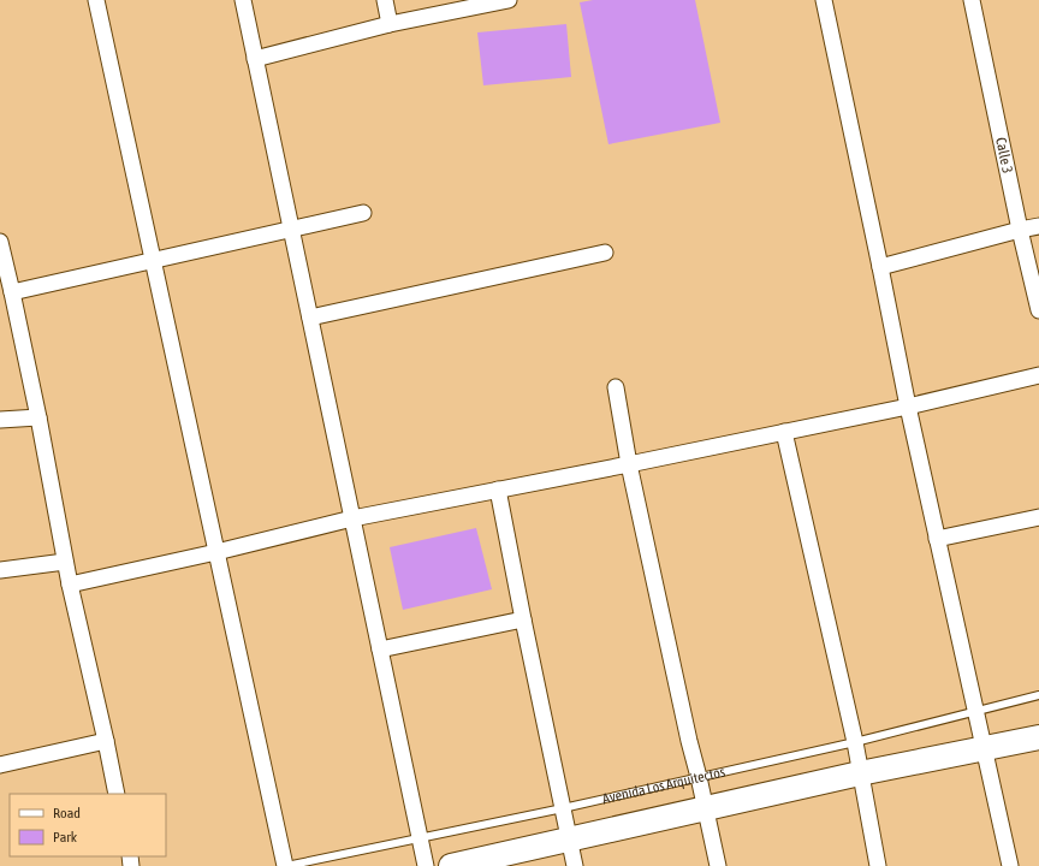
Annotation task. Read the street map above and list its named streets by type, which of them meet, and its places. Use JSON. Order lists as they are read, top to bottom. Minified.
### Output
{"streets":{"street":["Calle 3"],"lane":["Avenida Los Arquitectos"]},"legend":["Road","Park"]}
